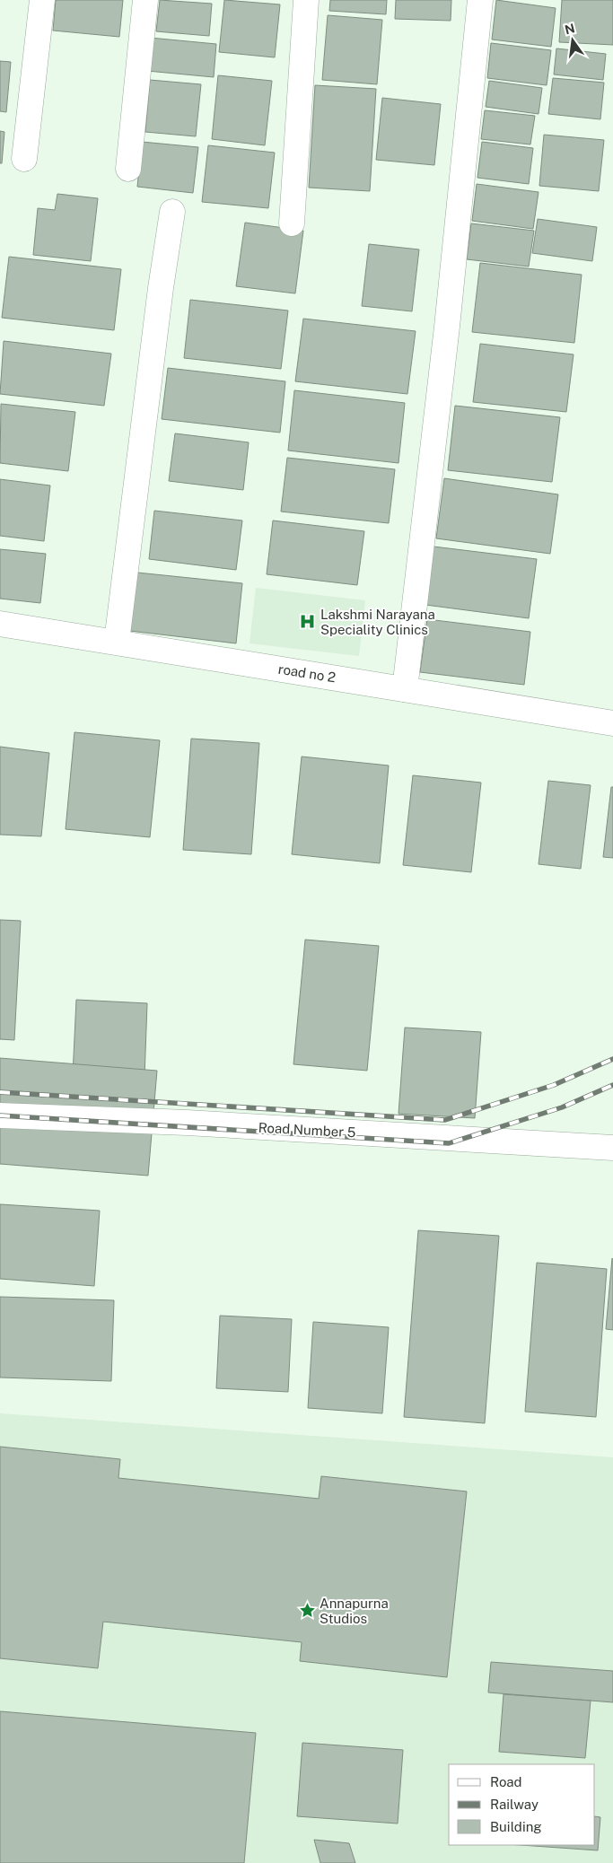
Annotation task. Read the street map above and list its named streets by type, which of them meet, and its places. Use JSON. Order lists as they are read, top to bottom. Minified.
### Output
{"streets":{"street":["road no 2","Road Number 5"]},"places":{"hospital":["Lakshmi Narayana Speciality Clinics"],"place":["Annapurna Studios"]},"legend":["Road","Railway","Building"],"north":"top"}
